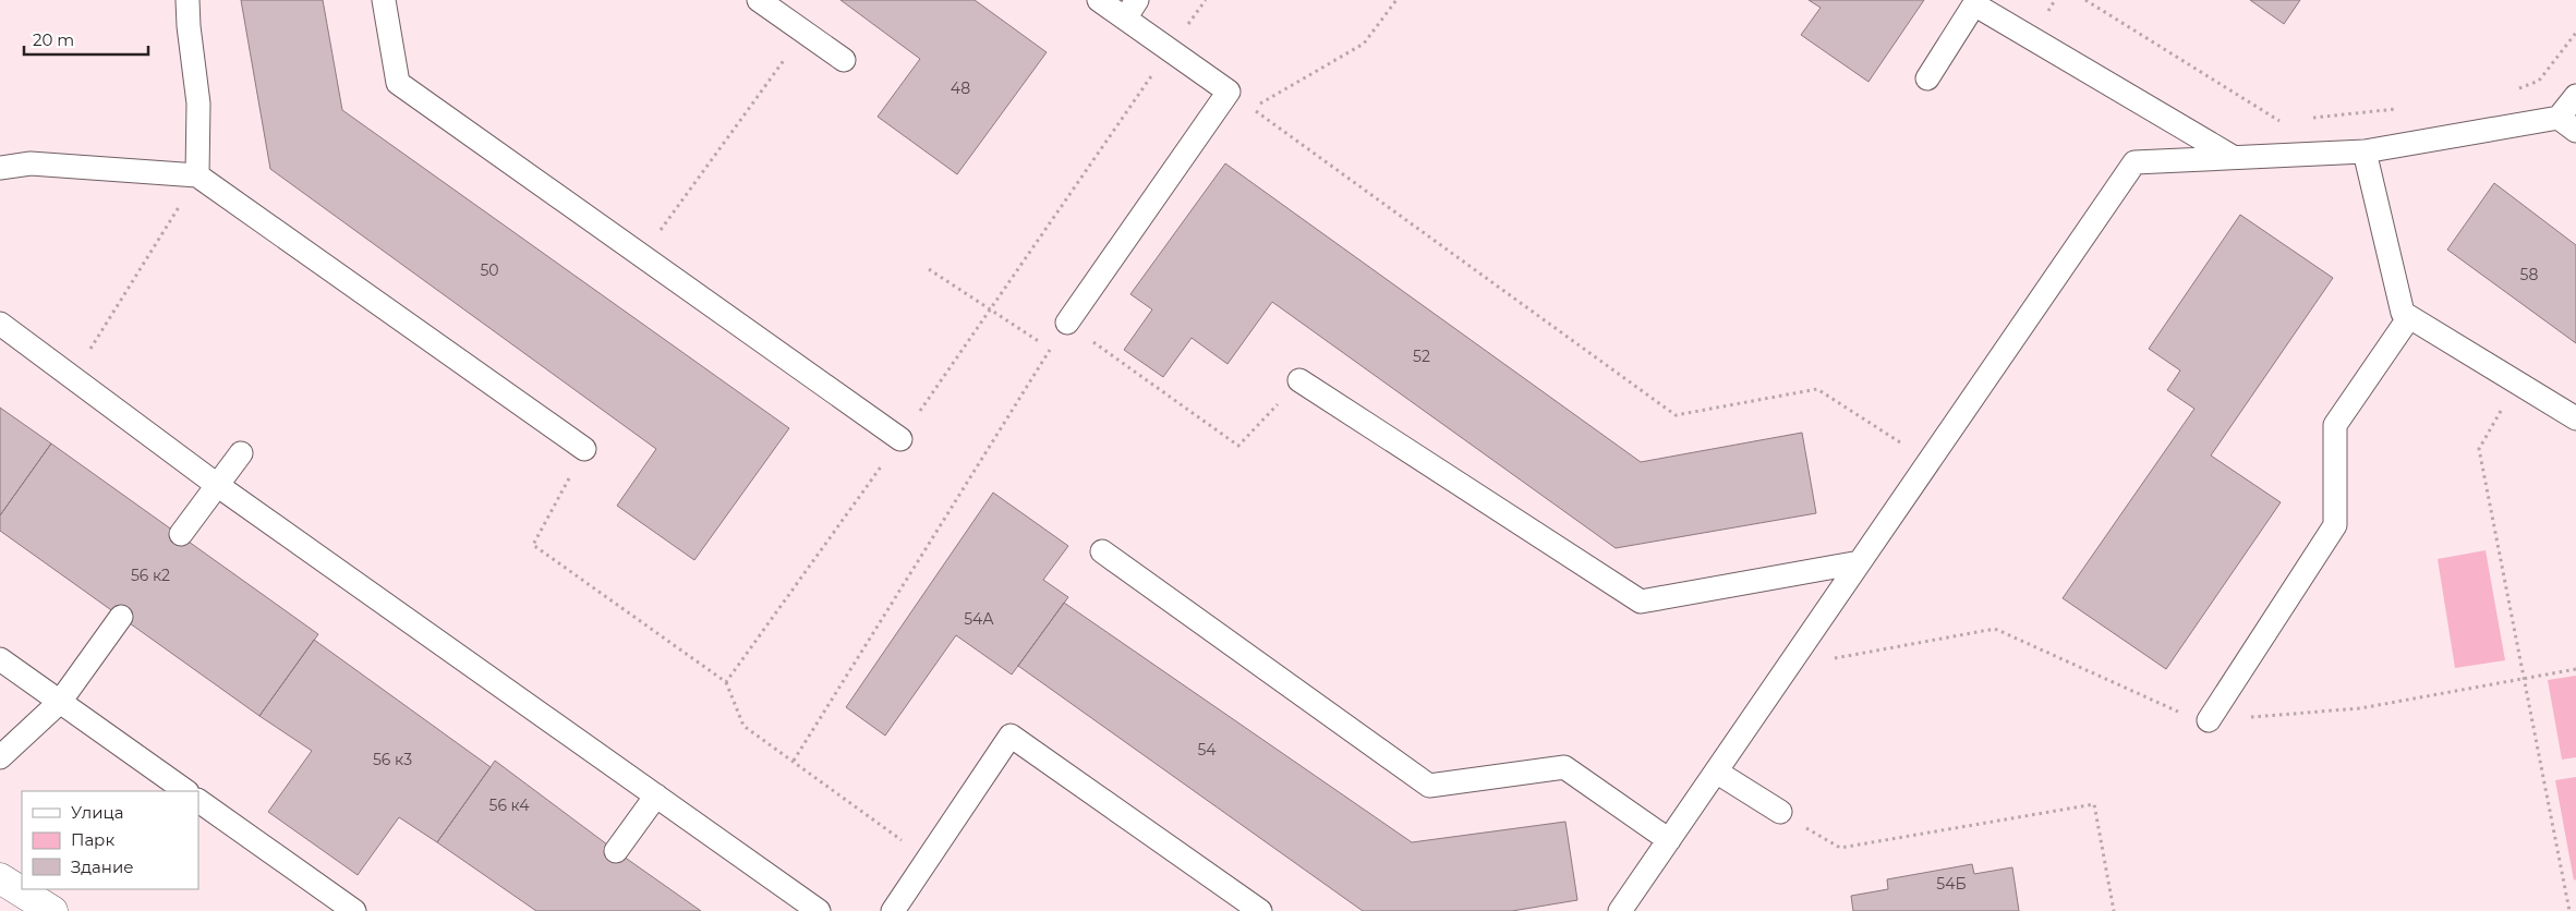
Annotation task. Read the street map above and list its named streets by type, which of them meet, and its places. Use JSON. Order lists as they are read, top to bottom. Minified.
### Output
{"house_numbers":["48","50","58","52","56 к2","54А","54","56 к3","56 к4","54Б"],"legend":["Улица","Парк","Здание"],"scale_bar":"20 m"}
